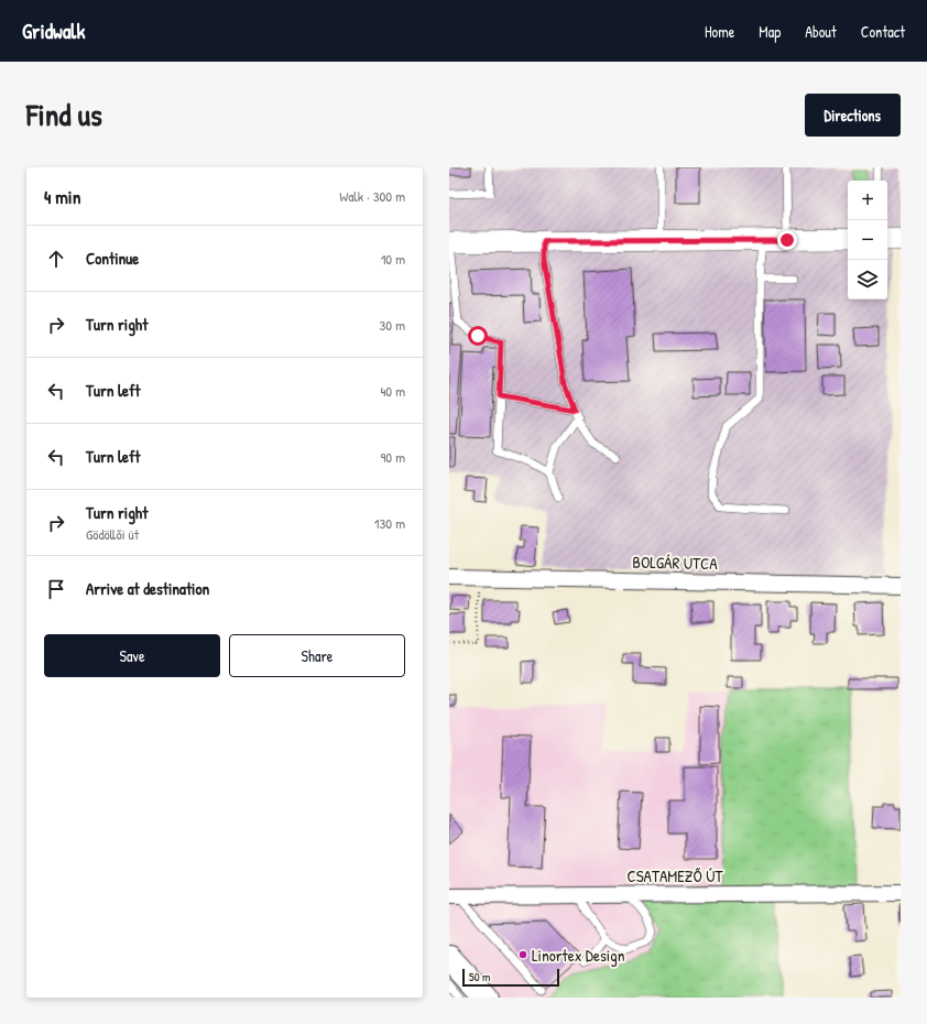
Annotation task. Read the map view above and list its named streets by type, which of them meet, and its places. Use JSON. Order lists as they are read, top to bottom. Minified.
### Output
{"streets":{"street":["BOLGÁR UTCA","CSATAMEZŐ ÚT"]},"places":["Linortex Design"],"scale_bar":"50 m","page":{"header":"Gridwalk","nav":["Home","Map","About","Contact"],"title":"Find us","buttons":["Directions",["Save","Share"]],"heading":["4 min","Walk · 300 m"],"map_buttons":["+","−"],"list":[["Continue","10 m"],["Turn right","30 m"],["Turn left","40 m"],["Turn left","90 m"],["Turn right","Gödöllői út","130 m"],"Arrive at destination"],"scale":"50 m"}}
